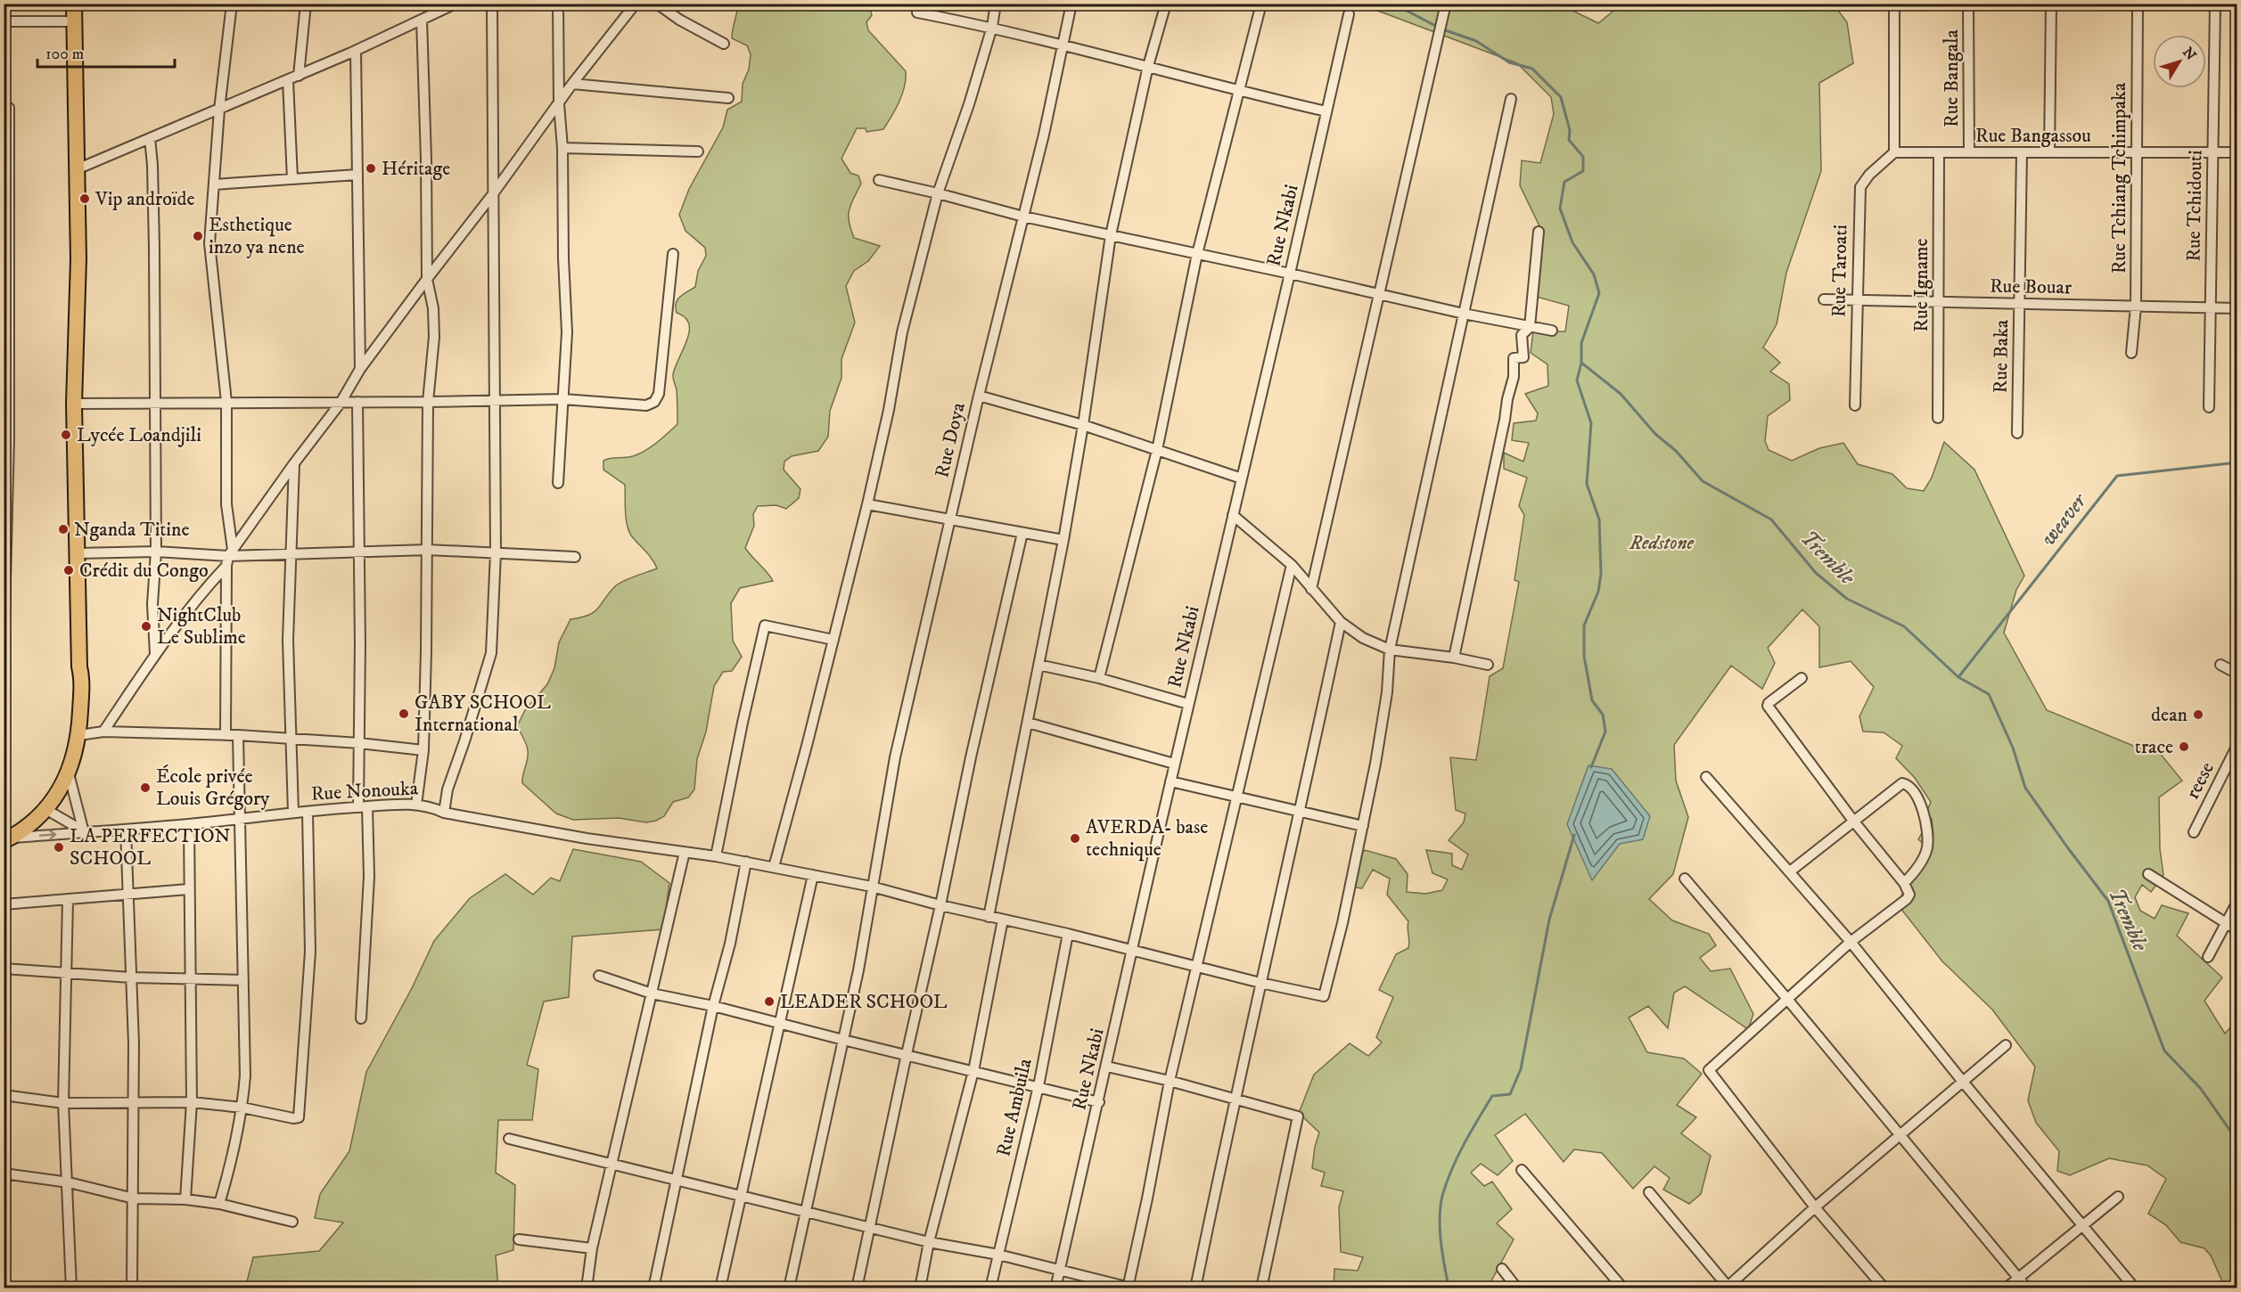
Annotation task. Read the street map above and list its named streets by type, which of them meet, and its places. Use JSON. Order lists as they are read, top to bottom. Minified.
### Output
{"streets":{"street":["Rue Bangala","Rue Bangassou","Rue Tchiang Tchimpaka","Rue Tchidouti","Rue Nkabi","Rue Taroati","Rue Igname","Rue Bouar","Rue Baka","Rue Doya","reese","Rue Nonouka","Rue Ambuila"]},"crossings":[["Rue Bangala","Rue Bangassou"],["Rue Bangassou","Rue Tchiang Tchimpaka"],["Rue Bangassou","Rue Tchidouti"],["Rue Bangassou","Rue Taroati"],["Rue Bangassou","Rue Igname"],["Rue Bangassou","Rue Baka"],["Rue Tchiang Tchimpaka","Rue Bouar"],["Rue Tchidouti","Rue Bouar"],["Rue Nkabi","Rue Nonouka"],["Rue Taroati","Rue Bouar"],["Rue Igname","Rue Bouar"],["Rue Bouar","Rue Baka"],["Rue Doya","Rue Nonouka"],["Rue Nonouka","Rue Ambuila"]],"water":["weaver","Tremble"],"parks":["Redstone"],"places":["Héritage","Vip androïde","Esthetique inzo ya nene","Lycée Loandjili","Nganda Titine","Crédit du Congo","NightClub Le Sublime","GABY SCHOOL International","dean","trace","École privée Louis Grégory","AVERDA- base technique","LA PERFECTION SCHOOL","LEADER SCHOOL"],"scale_bar":"100 m","north":"top right"}
